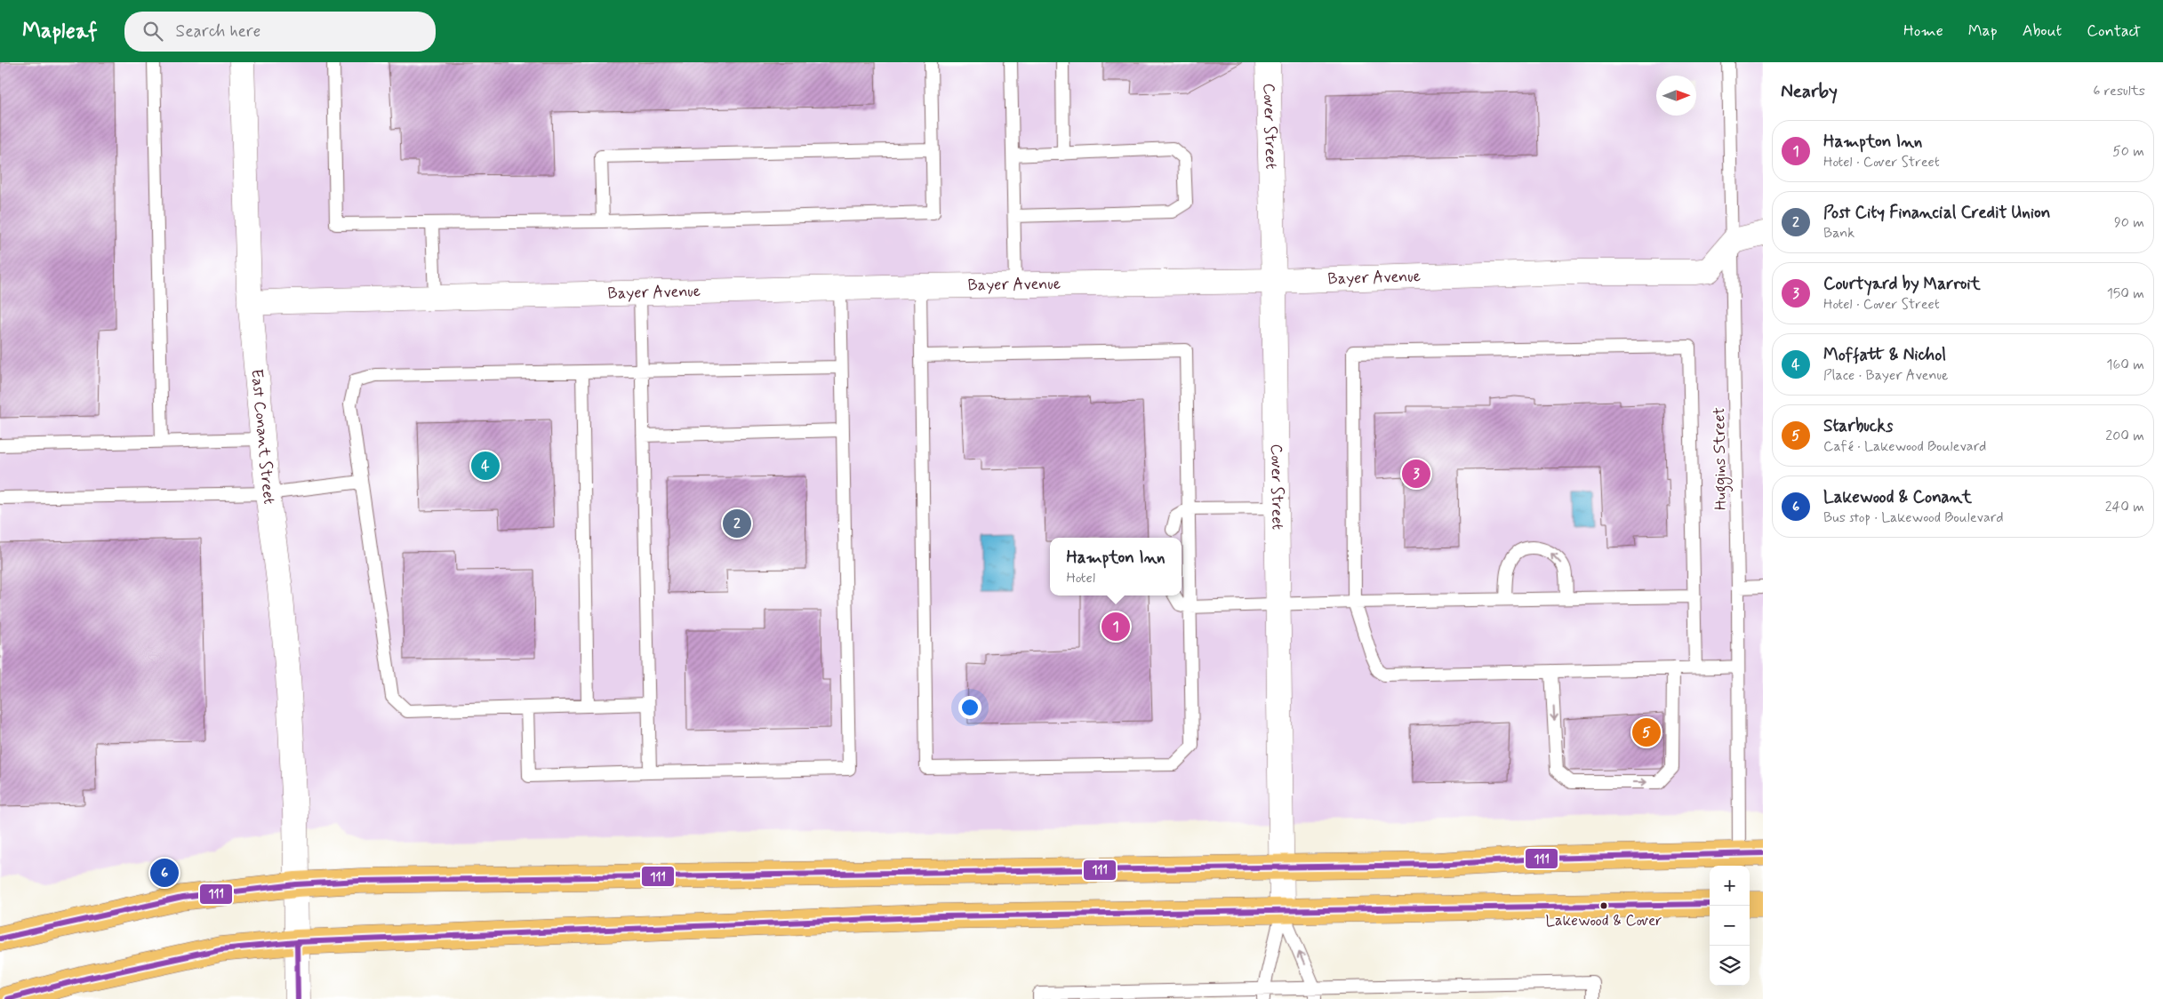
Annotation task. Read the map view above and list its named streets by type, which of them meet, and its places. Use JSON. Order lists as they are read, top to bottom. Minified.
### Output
{"streets":{"street":["Cover Street","Bayer Avenue","East Conant Street"],"lane":["Huggins Street"]},"crossings":[["Cover Street","Bayer Avenue"],["Bayer Avenue","East Conant Street"],["Bayer Avenue","Huggins Street"]],"places":["Lakewood & Cover"],"lines":["transit line 111"],"north":"right","page":{"header":"Mapleaf","search":"Search here","nav":["Home","Map","About","Contact"],"heading":["Nearby","6 results"],"list":[{"mark":"1","name":"Hampton Inn","note":"Hotel · Cover Street","value":"50 m"},{"mark":"2","name":"Post City Financial Credit Union","note":"Bank","value":"90 m"},{"mark":"3","name":"Courtyard by Marroit","note":"Hotel · Cover Street","value":"150 m"},{"mark":"4","name":"Moffatt & Nichol","note":"Place · Bayer Avenue","value":"160 m"},{"mark":"5","name":"Starbucks","note":"Café · Lakewood Boulevard","value":"200 m"},{"mark":"6","name":"Lakewood & Conant","note":"Bus stop · Lakewood Boulevard","value":"240 m"}],"pins":["4","3","2","1","5","6"],"popup":["Hampton Inn","Hotel"],"map_buttons":["+","−"]}}
